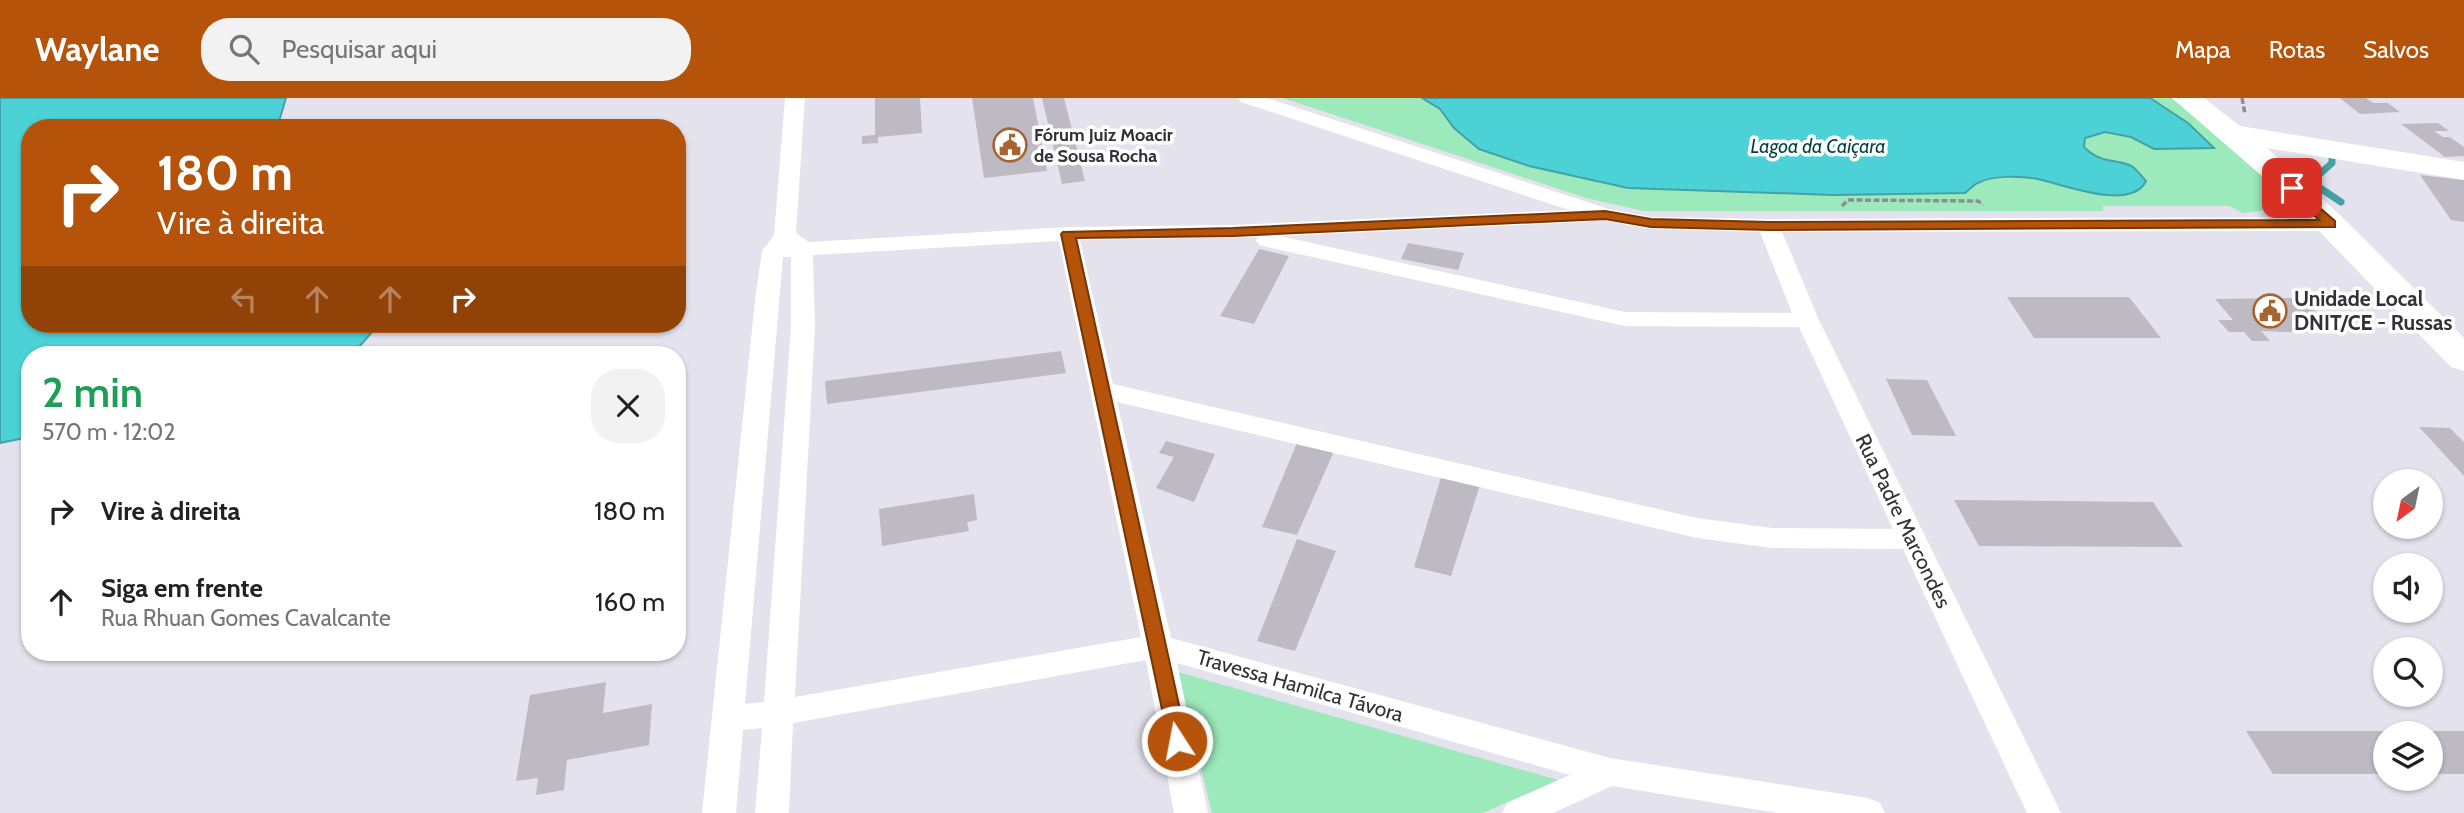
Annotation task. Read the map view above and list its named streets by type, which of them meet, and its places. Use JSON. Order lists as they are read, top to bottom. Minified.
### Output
{"streets":{"street":["Rua Padre Marcondes","Travessa Hamilca Távora"]},"water":["Lagoa da Caiçara"],"places":{"public building":["Fórum Juiz Moacir de Sousa Rocha","Unidade Local DNIT/CE - Russas"]},"north":"bottom left","page":{"header":"Waylane","search":"Pesquisar aqui","nav":["Mapa","Rotas","Salvos"],"turn":["180 m","Vire à direita"],"heading":["2 min","570 m · 12:02"],"list":[{"name":"Vire à direita","value":"180 m"},{"name":"Siga em frente","note":"Rua Rhuan Gomes Cavalcante","value":"160 m"}]}}
